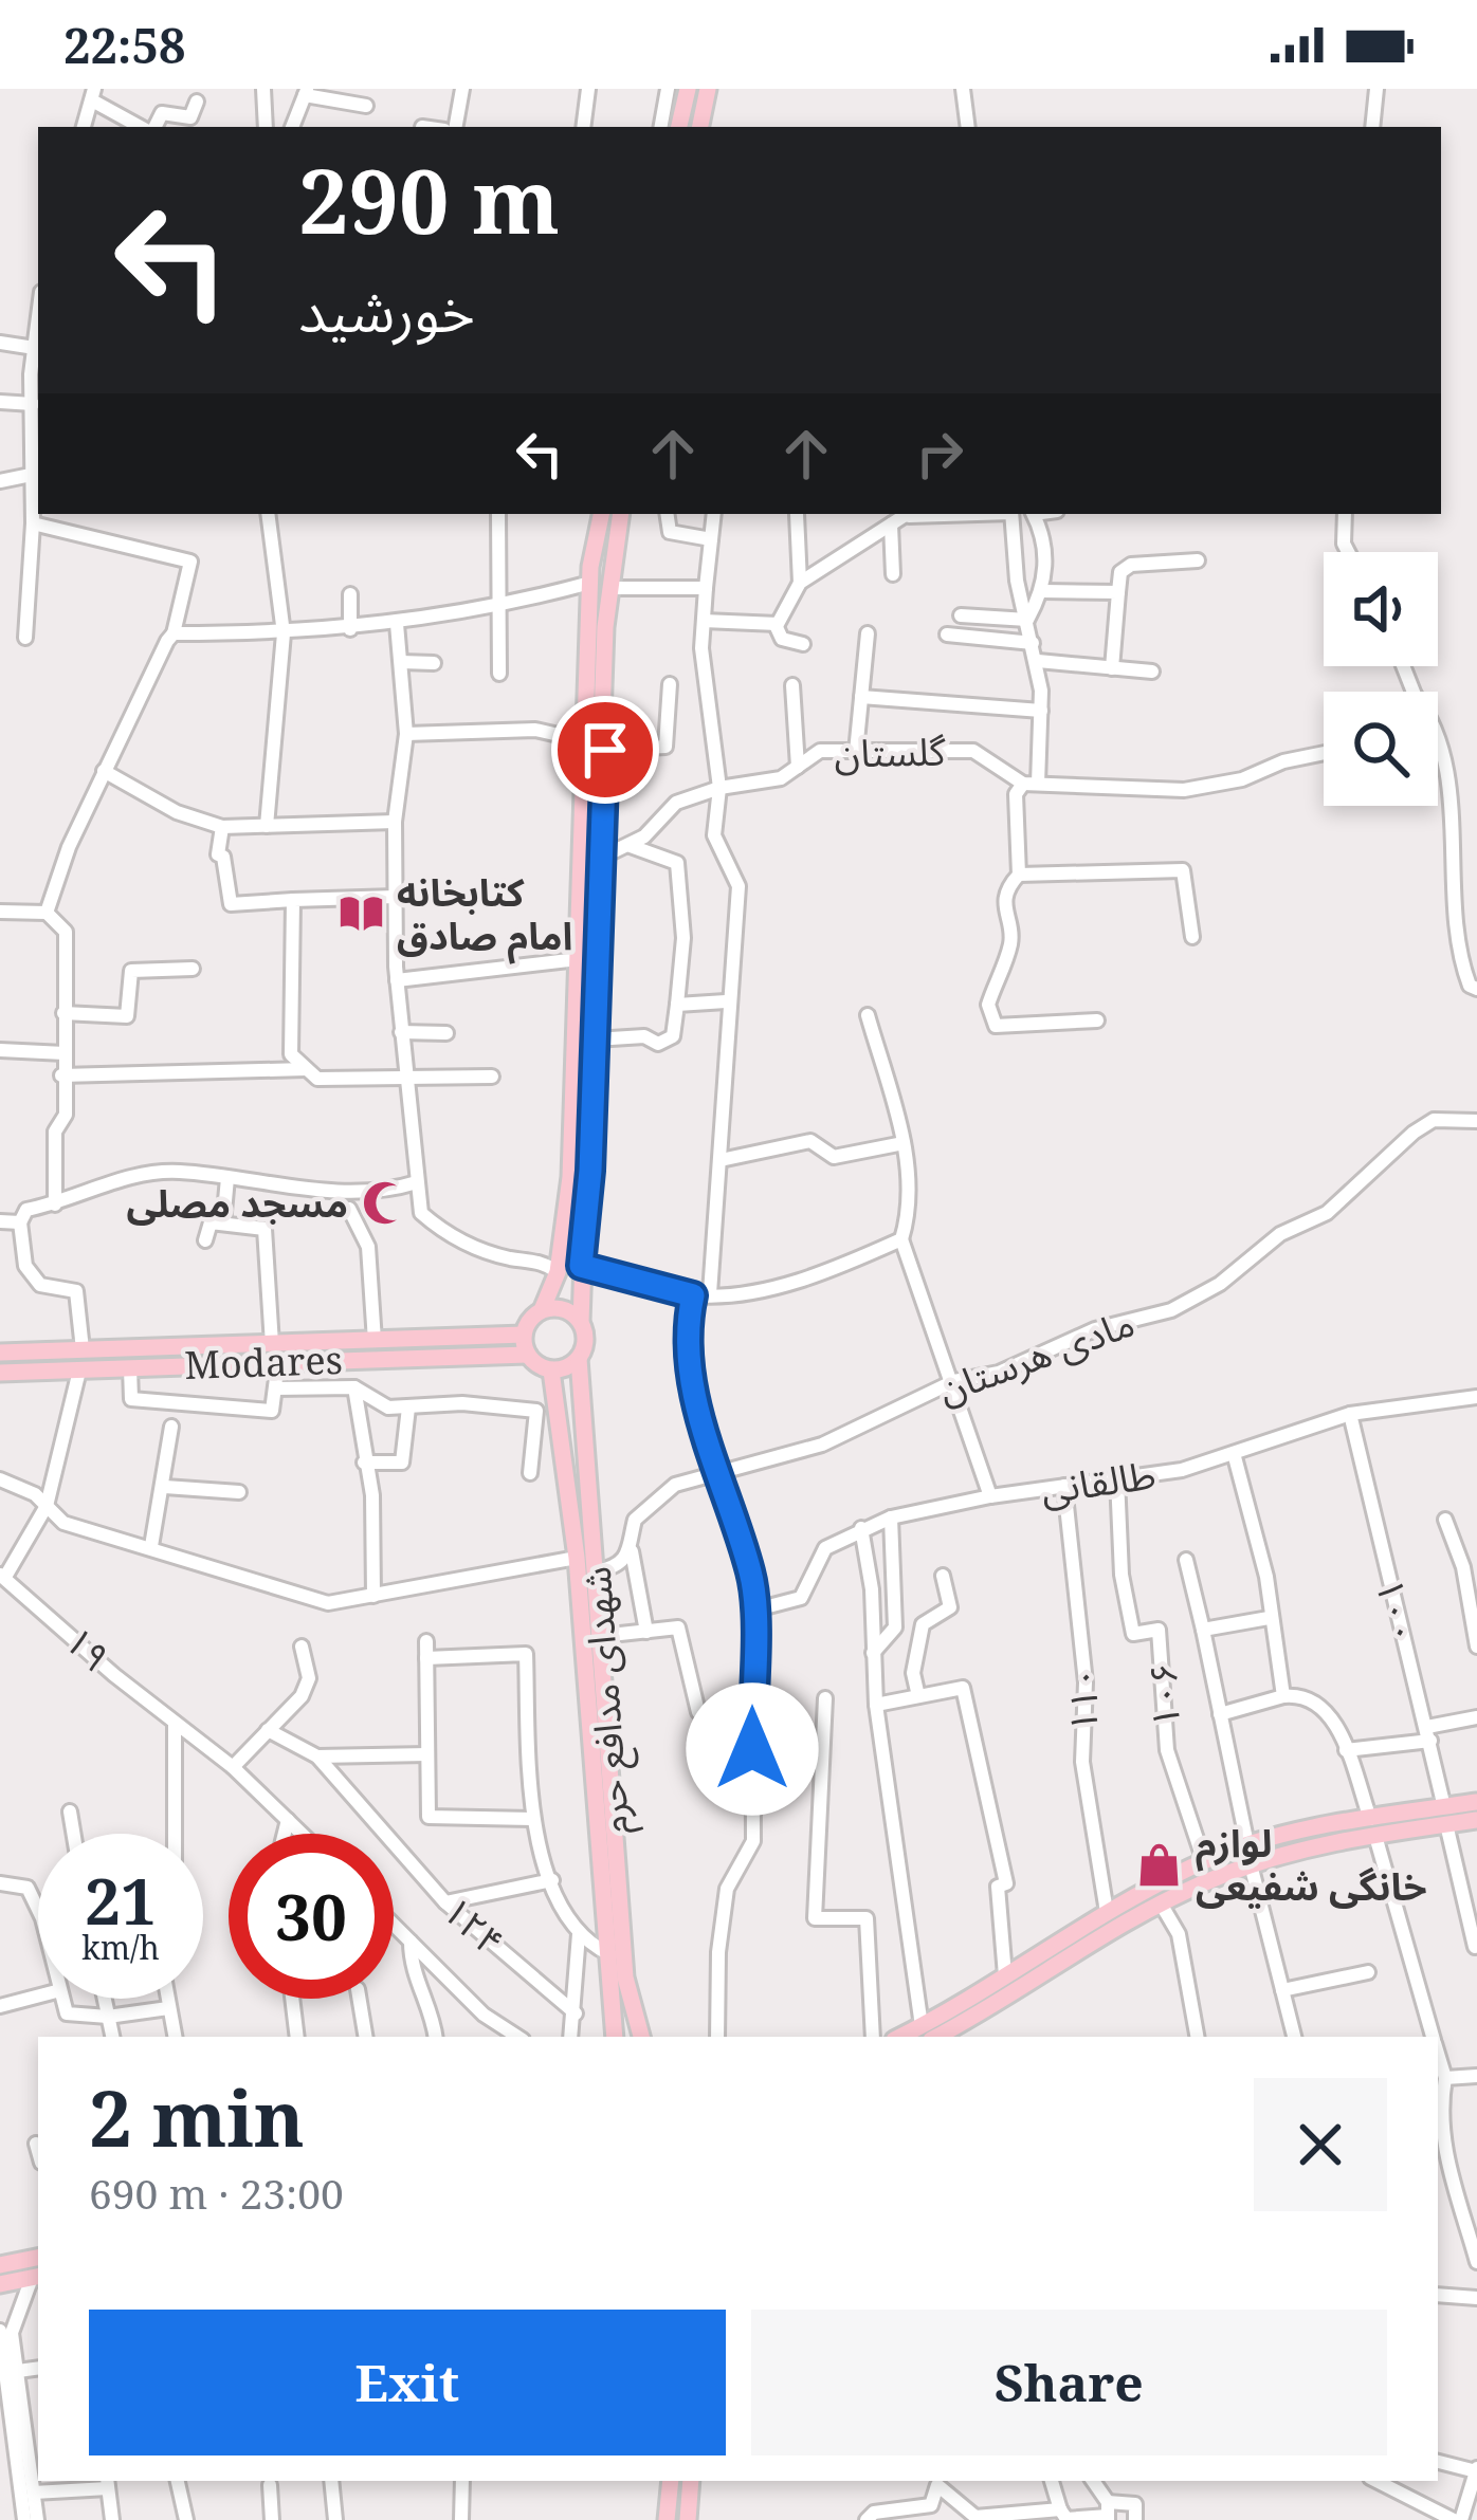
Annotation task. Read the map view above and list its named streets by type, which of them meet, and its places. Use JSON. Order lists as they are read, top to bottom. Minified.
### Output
{"streets":{"main road":["Modares","شهدای مدافع حرم"],"street":["گلستان","مادی هرستان","طالقانی","۱۰۰","۱۹","۱۰۶","۱۱۰","۱۲۴"]},"crossings":[["Modares","شهدای مدافع حرم"],["طالقانی","۱۰۰"],["طالقانی","۱۰۶"],["طالقانی","۱۱۰"]],"places":{"library":["کتابخانه امام صادق"],"mosque":["مسجد مصلی"],"shop":["لوازم خانگی شفیعی"]},"page":{"status":"22:58","turn":["290 m","خورشید"],"speed":"21 km/h","limit":"30","heading":["2 min","690 m · 23:00"],"buttons":["Exit","Share"]}}
